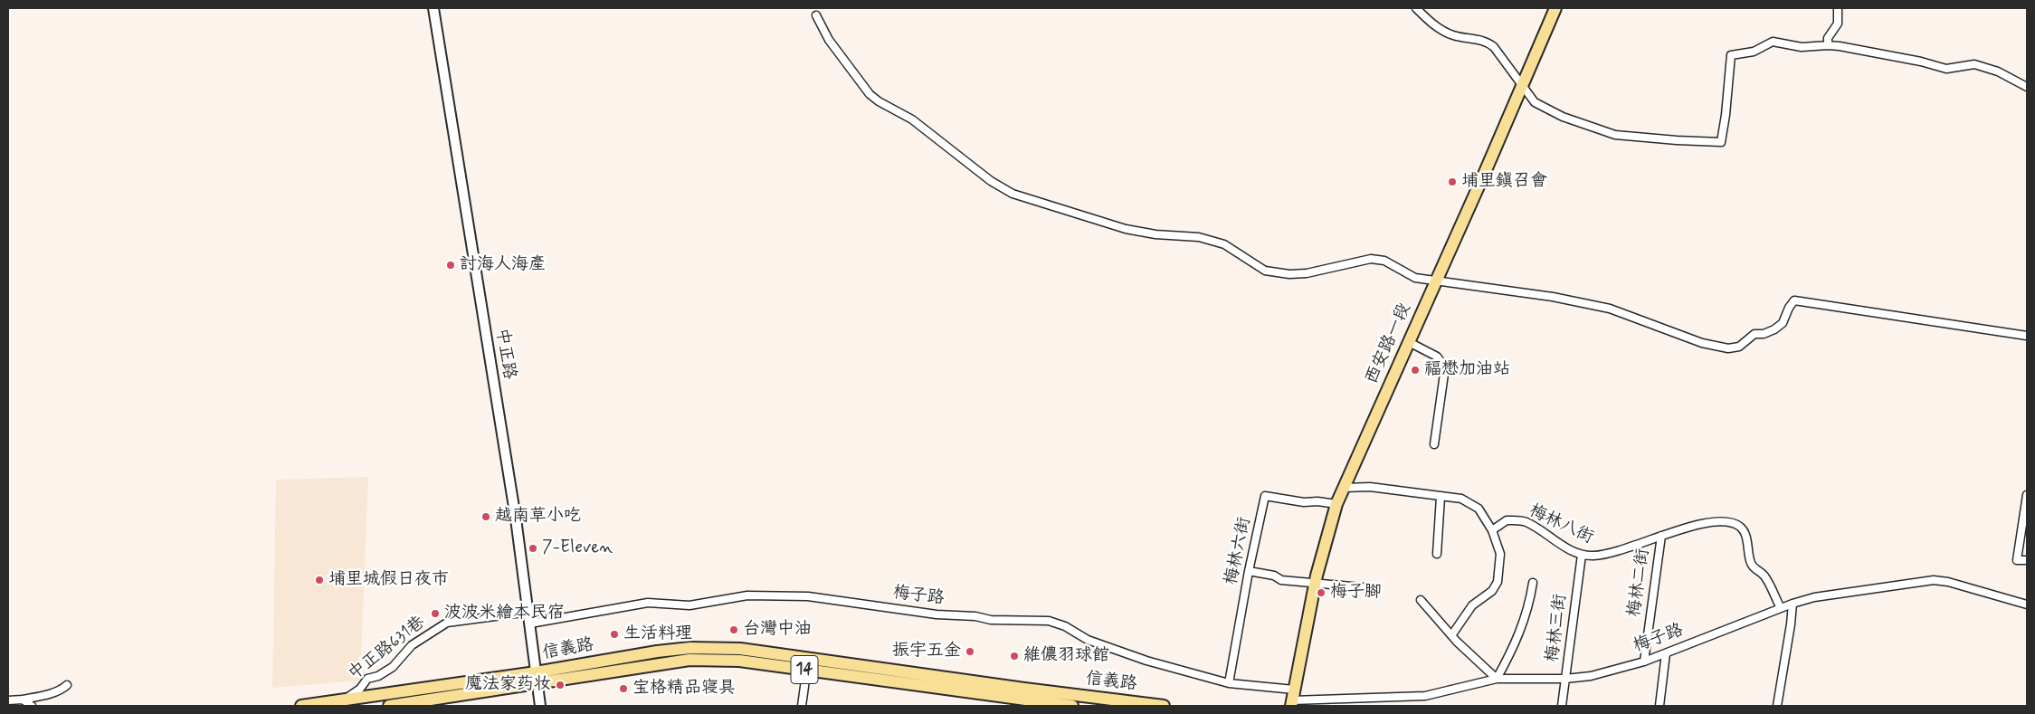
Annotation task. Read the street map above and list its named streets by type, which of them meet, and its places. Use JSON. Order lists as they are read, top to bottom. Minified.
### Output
{"streets":{"main road":["西安路一段","信義路","14"],"street":["中正路","梅林八街","梅林六街","梅林二街","梅子路","梅林三街","中正路631巷"]},"crossings":[["西安路一段","梅林六街"],["西安路一段","梅子路"],["中正路","梅子路"],["中正路","中正路631巷"],["中正路","信義路"],["梅林八街","梅林二街"],["梅林八街","梅子路"],["梅林八街","梅林三街"],["梅林六街","梅子路"],["梅林二街","梅子路"],["梅子路","梅林三街"],["中正路631巷","信義路"]],"places":["埔里鎮召會","討海人海產","福懋加油站","越南草小吃","7-Eleven","埔里城假日夜市","梅子腳","波波米繪本民宿","台灣中油","生活料理","振宇五金","維儂羽球館","魔法家药妆","宝格精品寝具"]}
